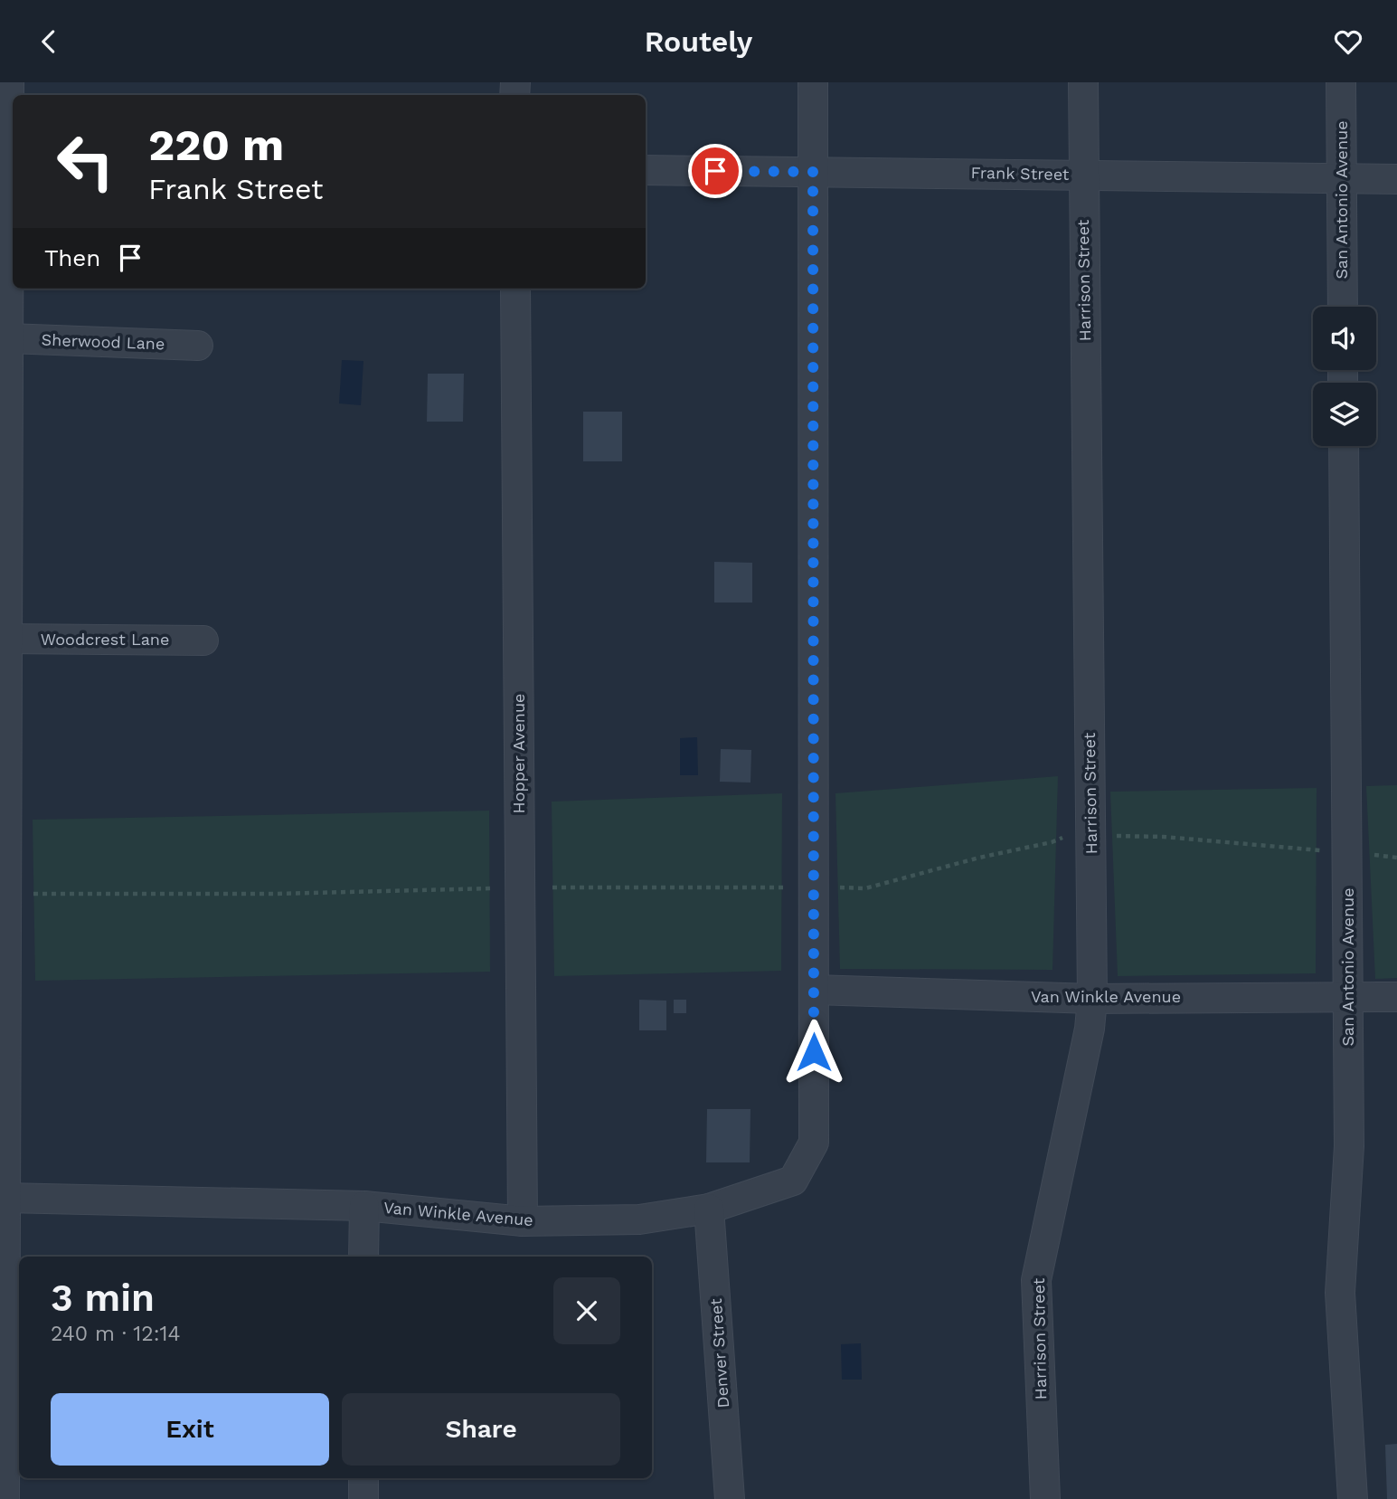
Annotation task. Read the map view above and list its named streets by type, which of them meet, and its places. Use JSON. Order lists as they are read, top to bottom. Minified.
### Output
{"streets":{"street":["Frank Street","San Antonio Avenue","Harrison Street","Sherwood Lane","Woodcrest Lane","Hopper Avenue","Van Winkle Avenue","Denver Street"]},"crossings":[["Frank Street","San Antonio Avenue"],["Frank Street","Harrison Street"],["Frank Street","Van Winkle Avenue"],["San Antonio Avenue","Van Winkle Avenue"],["Harrison Street","Van Winkle Avenue"],["Hopper Avenue","Van Winkle Avenue"],["Van Winkle Avenue","Denver Street"]],"page":{"header":"Routely","turn":["220 m","Frank Street"],"then":"Then","heading":["3 min","240 m · 12:14"],"buttons":["Exit","Share"]}}
